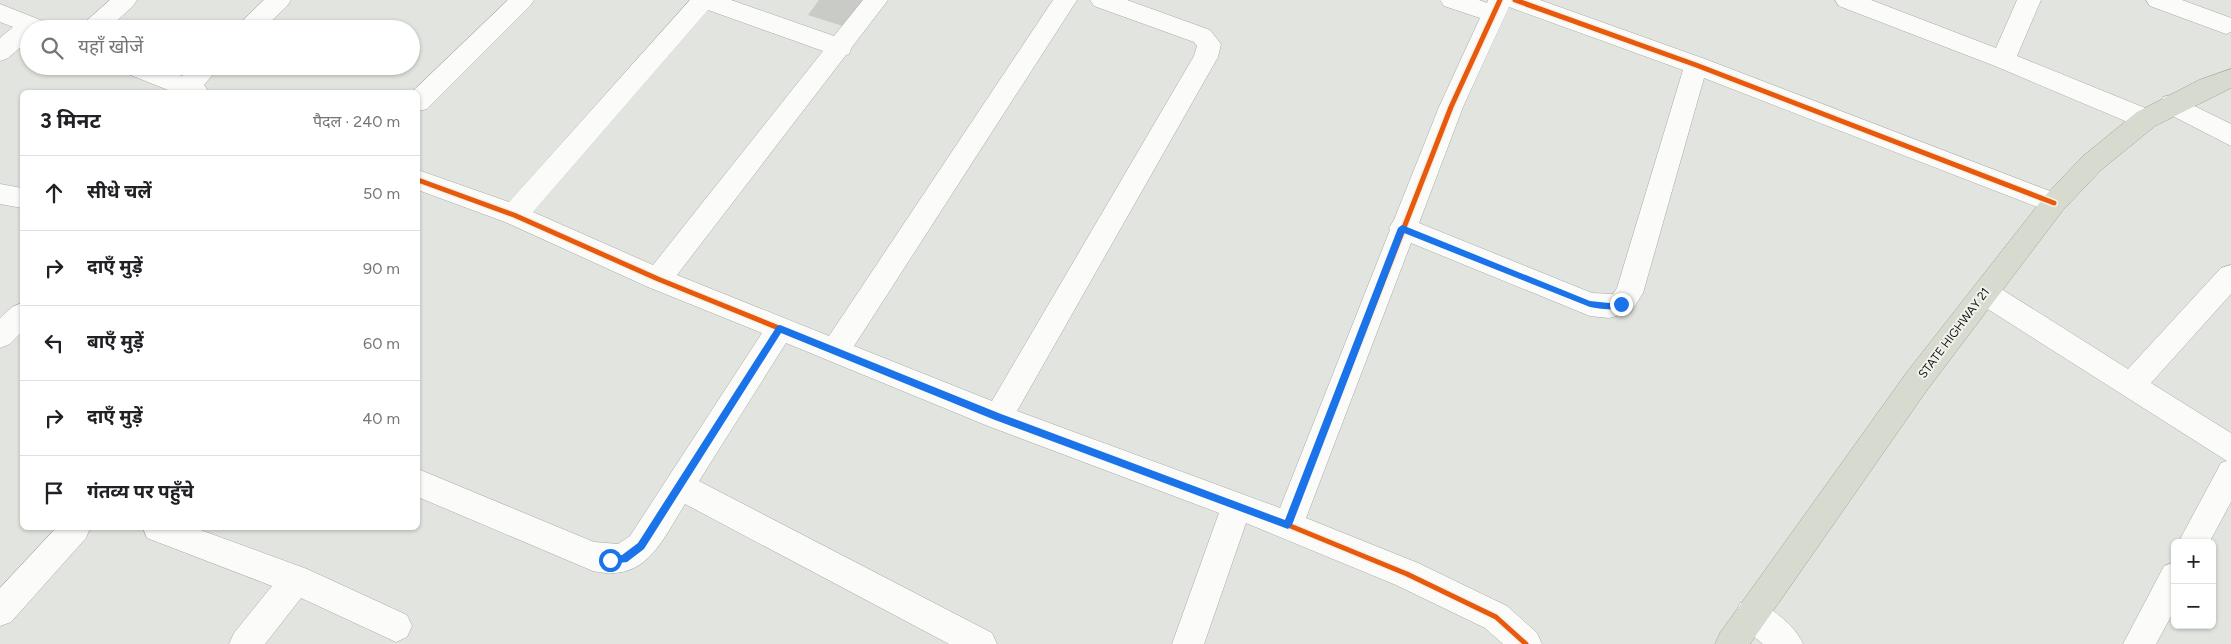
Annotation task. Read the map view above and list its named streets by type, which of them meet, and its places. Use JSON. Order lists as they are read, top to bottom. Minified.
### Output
{"streets":{"highway":["STATE HIGHWAY 21"]},"page":{"search":"यहाँ खोजें","heading":["3 मिनट","पैदल · 240 m"],"list":[["सीधे चलें","50 m"],["दाएँ मुड़ें","90 m"],["बाएँ मुड़ें","60 m"],["दाएँ मुड़ें","40 m"],"गंतव्य पर पहुँचे"],"map_buttons":["+","−"]}}
